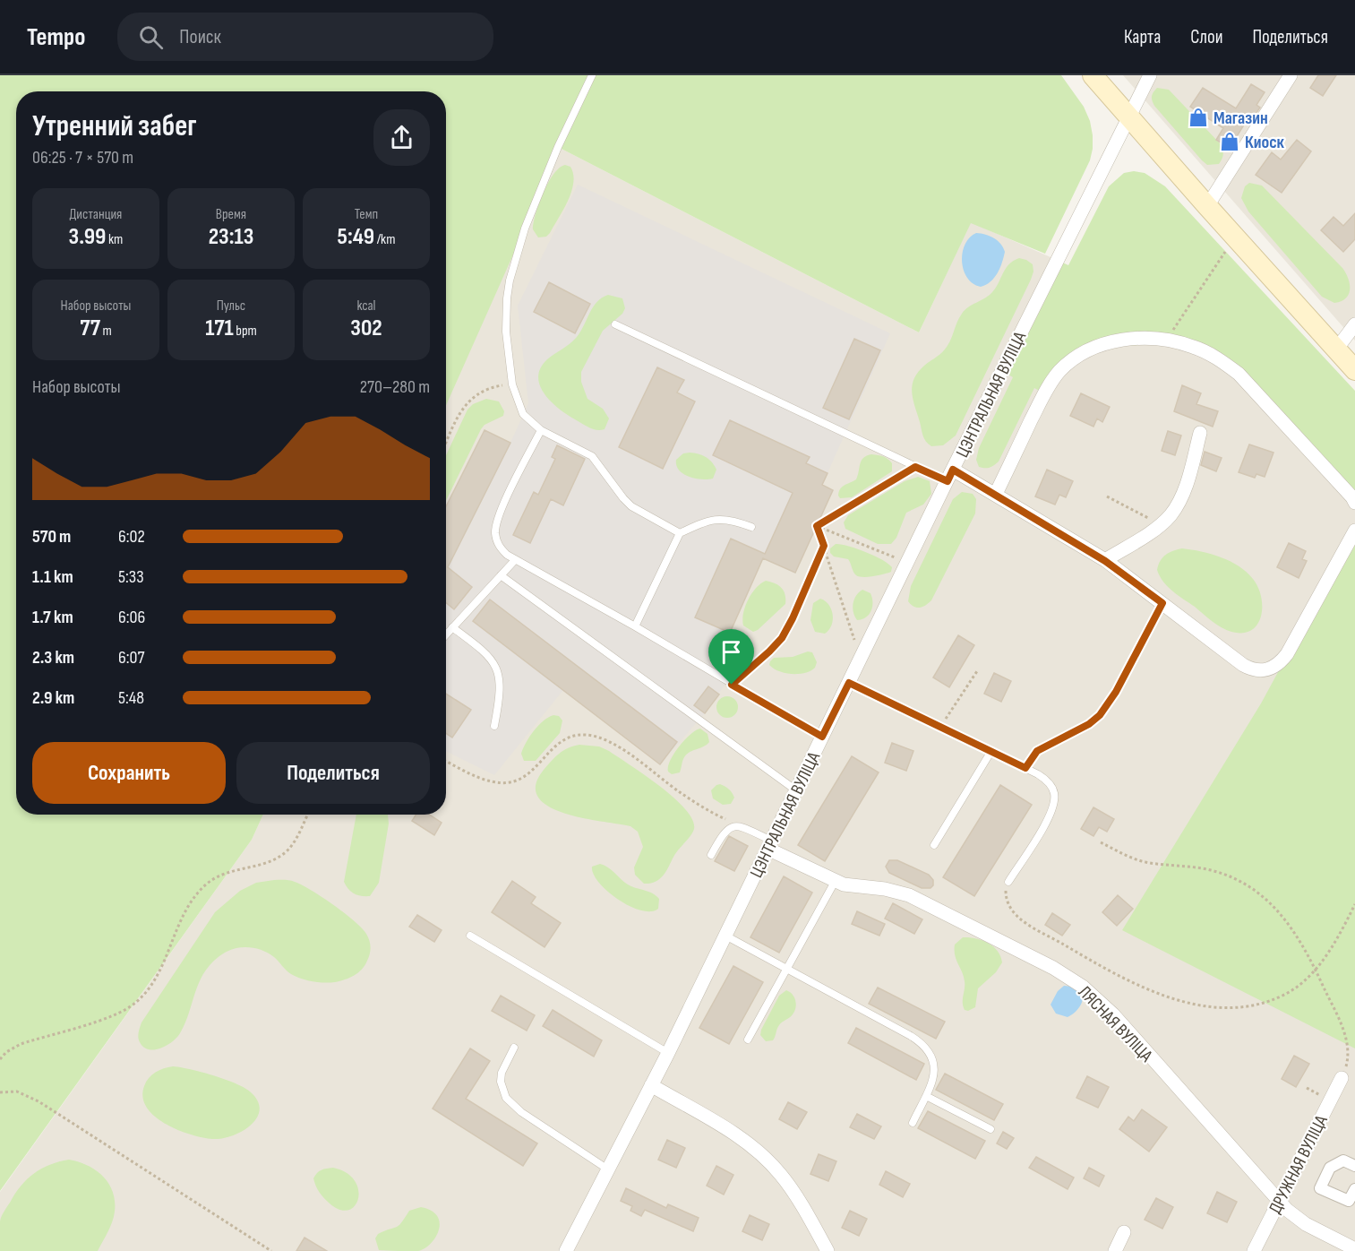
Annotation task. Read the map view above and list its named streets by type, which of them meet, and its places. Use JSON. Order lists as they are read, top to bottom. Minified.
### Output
{"streets":{"street":["ЦЭНТРАЛЬНАЯ ВУЛІЦА","ЛЯСНАЯ ВУЛІЦА","ДРУЖНАЯ ВУЛІЦА"]},"crossings":[["ЦЭНТРАЛЬНАЯ ВУЛІЦА","ЛЯСНАЯ ВУЛІЦА"],["ЛЯСНАЯ ВУЛІЦА","ДРУЖНАЯ ВУЛІЦА"]],"places":{"shop":["Магазин","Киоск"]},"page":{"header":"Tempo","search":"Поиск","nav":["Карта","Слои","Поделиться"],"heading":["Утренний забег","06:25 · 7 × 570 m"],"stats":[["Дистанция","3.99 km"],["Время","23:13"],["Темп","5:49 /km"],["Набор высоты","77 m"],["Пульс","171 bpm"],["kcal","302"]],"chart":["Набор высоты","270–280 m"],"list":[{"name":"570 m","note":"6:02"},{"name":"1.1 km","note":"5:33"},{"name":"1.7 km","note":"6:06"},{"name":"2.3 km","note":"6:07"},{"name":"2.9 km","note":"5:48"}],"buttons":["Сохранить","Поделиться"]}}
